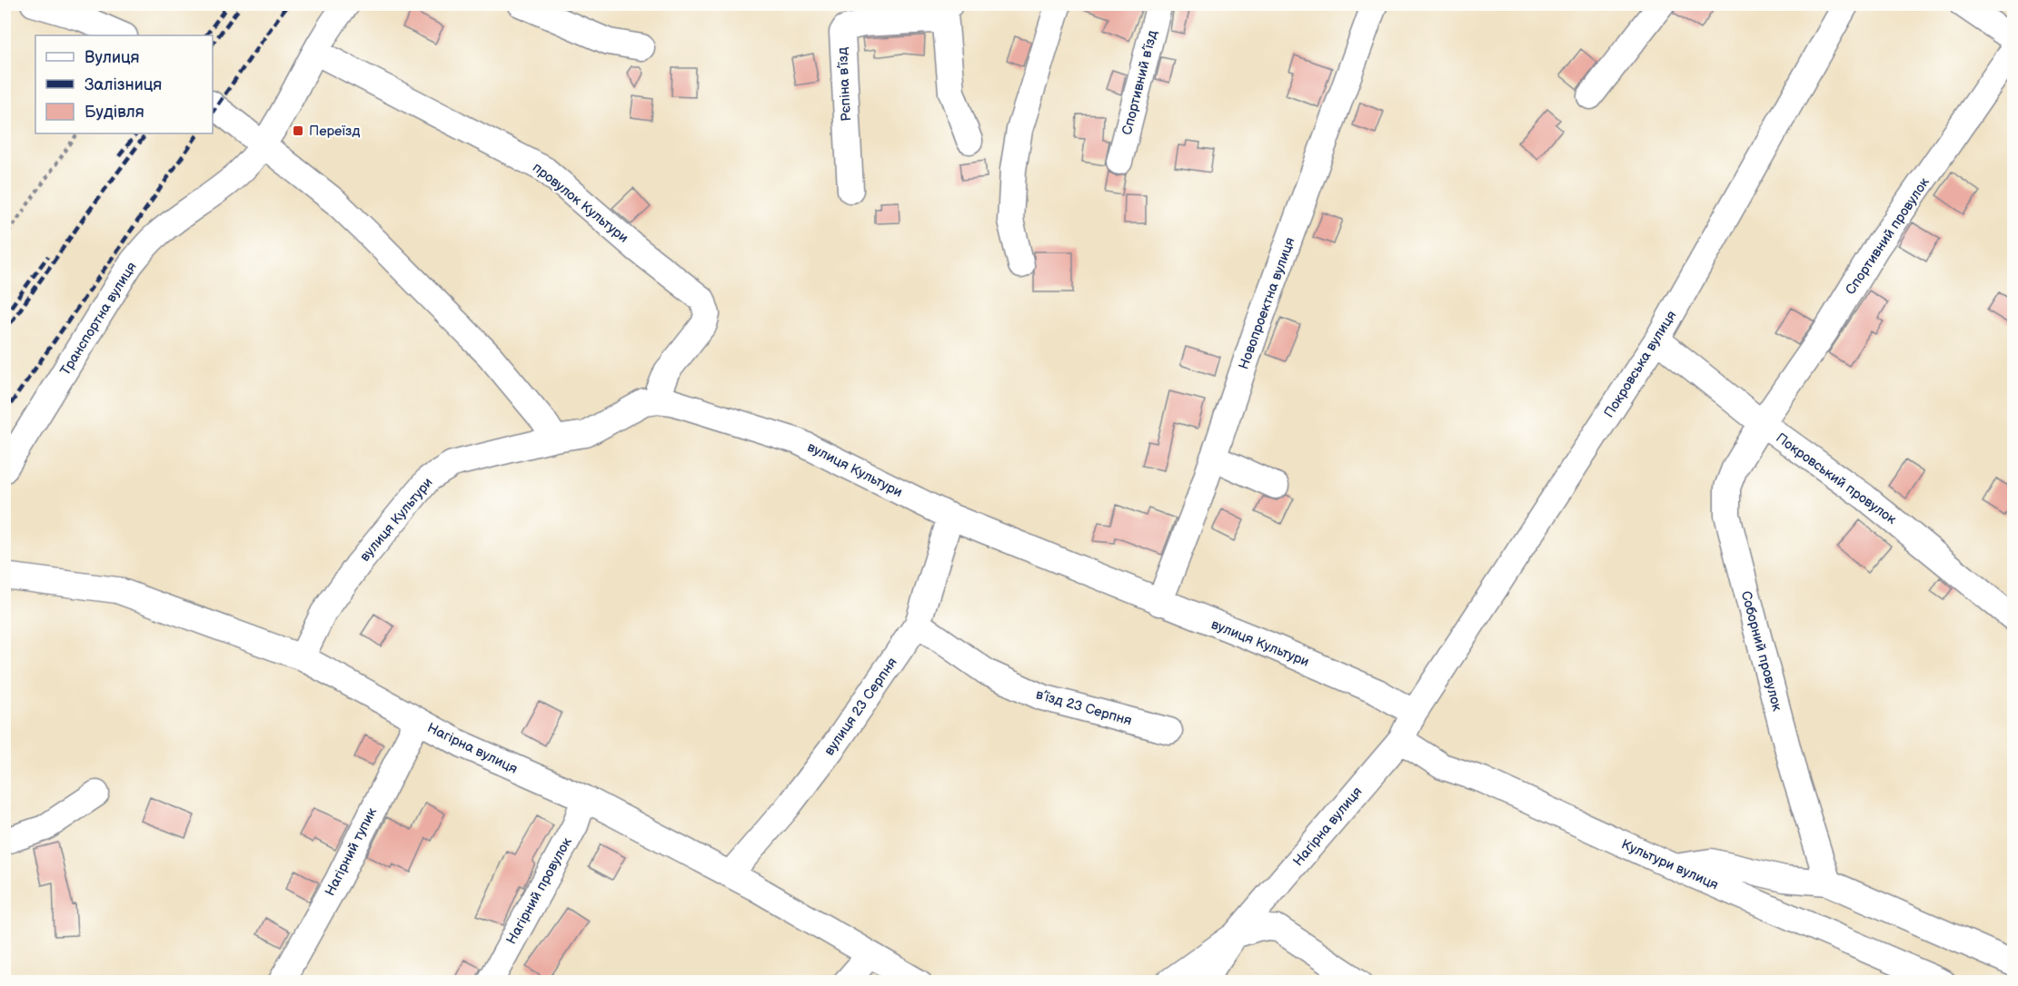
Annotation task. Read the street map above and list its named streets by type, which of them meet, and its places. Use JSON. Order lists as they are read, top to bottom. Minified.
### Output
{"streets":{"street":["Спортивний в’їзд","Рєпіна в’їзд","провулок Культури","Спортивний провулок","Новопроектна вулиця","Транспортна вулиця","Покровська вулиця","вулиця Культури","Покровський провулок","Соборний провулок","вулиця 23 Серпня","в’їзд 23 Серпня","Нагірна вулиця","Нагірний тупик","Культури вулиця","Нагірний провулок"]},"crossings":[["провулок Культури","Транспортна вулиця"],["провулок Культури","вулиця Культури"],["Спортивний провулок","Покровський провулок"],["Спортивний провулок","Соборний провулок"],["Новопроектна вулиця","вулиця Культури"],["Покровська вулиця","вулиця Культури"],["Покровська вулиця","Покровський провулок"],["Покровська вулиця","Нагірна вулиця"],["вулиця Культури","вулиця 23 Серпня"],["вулиця Культури","Нагірна вулиця"],["Покровський провулок","Соборний провулок"],["вулиця 23 Серпня","в’їзд 23 Серпня"],["вулиця 23 Серпня","Нагірна вулиця"],["Нагірна вулиця","Нагірний тупик"],["Нагірна вулиця","Культури вулиця"],["Нагірна вулиця","Нагірний провулок"]],"places":{"transit":["Переїзд"]},"legend":["Вулиця","Залізниця","Будівля"]}
